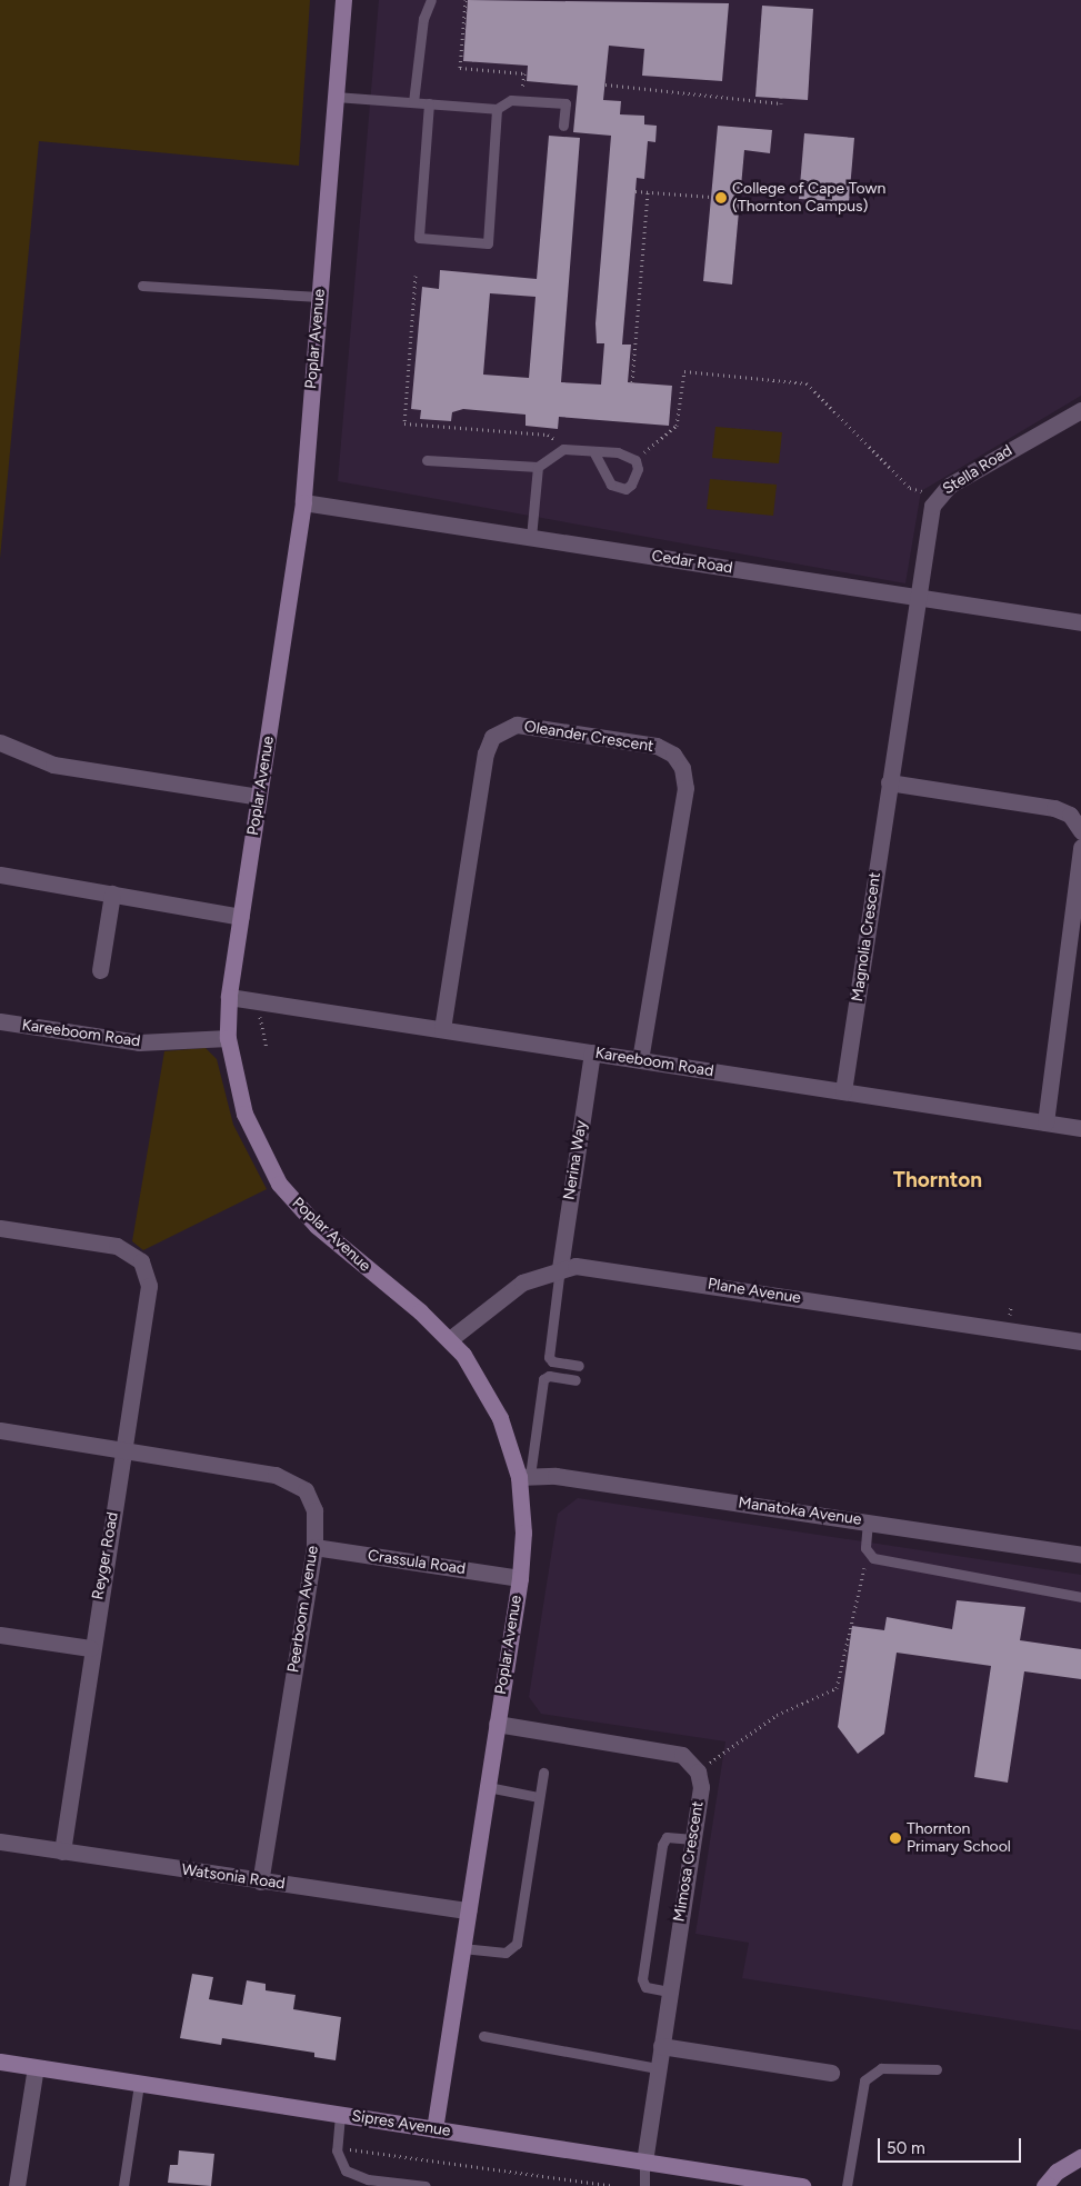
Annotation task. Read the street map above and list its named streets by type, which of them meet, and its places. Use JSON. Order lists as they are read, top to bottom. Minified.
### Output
{"streets":{"street":["Poplar Avenue","Stella Road","Cedar Road","Oleander Crescent","Magnolia Crescent","Kareeboom Road","Nerina Way","Plane Avenue","Manatoka Avenue","Reyger Road","Crassula Road","Peerboom Avenue","Mimosa Crescent","Watsonia Road","Sipres Avenue"]},"crossings":[["Poplar Avenue","Cedar Road"],["Poplar Avenue","Kareeboom Road"],["Poplar Avenue","Plane Avenue"],["Poplar Avenue","Manatoka Avenue"],["Poplar Avenue","Crassula Road"],["Poplar Avenue","Watsonia Road"],["Poplar Avenue","Sipres Avenue"],["Stella Road","Cedar Road"],["Stella Road","Magnolia Crescent"],["Cedar Road","Magnolia Crescent"],["Oleander Crescent","Kareeboom Road"],["Magnolia Crescent","Kareeboom Road"],["Kareeboom Road","Nerina Way"],["Nerina Way","Plane Avenue"],["Reyger Road","Peerboom Avenue"],["Reyger Road","Watsonia Road"],["Crassula Road","Peerboom Avenue"],["Peerboom Avenue","Watsonia Road"],["Mimosa Crescent","Sipres Avenue"]],"districts":["Thornton"],"places":["College of Cape Town (Thornton Campus)","Thornton Primary School"],"scale_bar":"50 m"}
